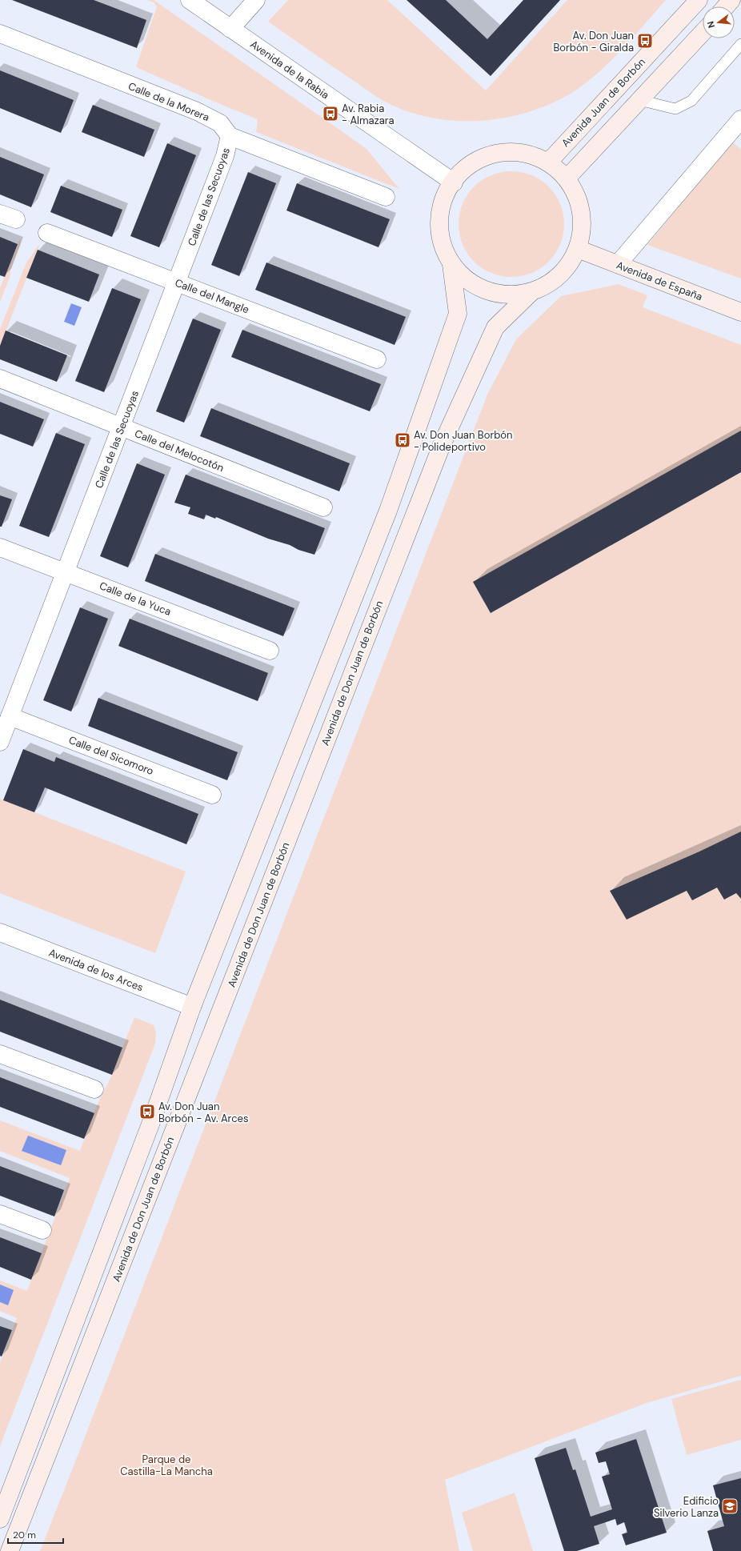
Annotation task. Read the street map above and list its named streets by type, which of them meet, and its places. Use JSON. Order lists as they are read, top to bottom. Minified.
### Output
{"streets":{"street":["Avenida de la Rabia","Calle de la Morera","Avenida Juan de Borbón","Calle de las Secuoyas","Avenida de España","Calle del Mangle","Calle del Melocotón","Calle de la Yuca","Avenida de Don Juan de Borbón","Calle del Sicomoro","Avenida de los Arces"]},"crossings":[["Calle de la Morera","Calle de las Secuoyas"],["Calle de las Secuoyas","Calle del Mangle"],["Calle de las Secuoyas","Calle del Melocotón"],["Calle de las Secuoyas","Calle de la Yuca"],["Calle de las Secuoyas","Calle del Sicomoro"]],"parks":["Parque de Castilla-La Mancha"],"places":{"bus stop":["Av. Don Juan Borbón - Giralda","Av. Rabia - Almazara","Av. Don Juan Borbón - Polideportivo","Av. Don Juan Borbón - Av. Arces"],"school or university":["Edificio Silverio Lanza"]},"scale_bar":"20 m","north":"left"}
